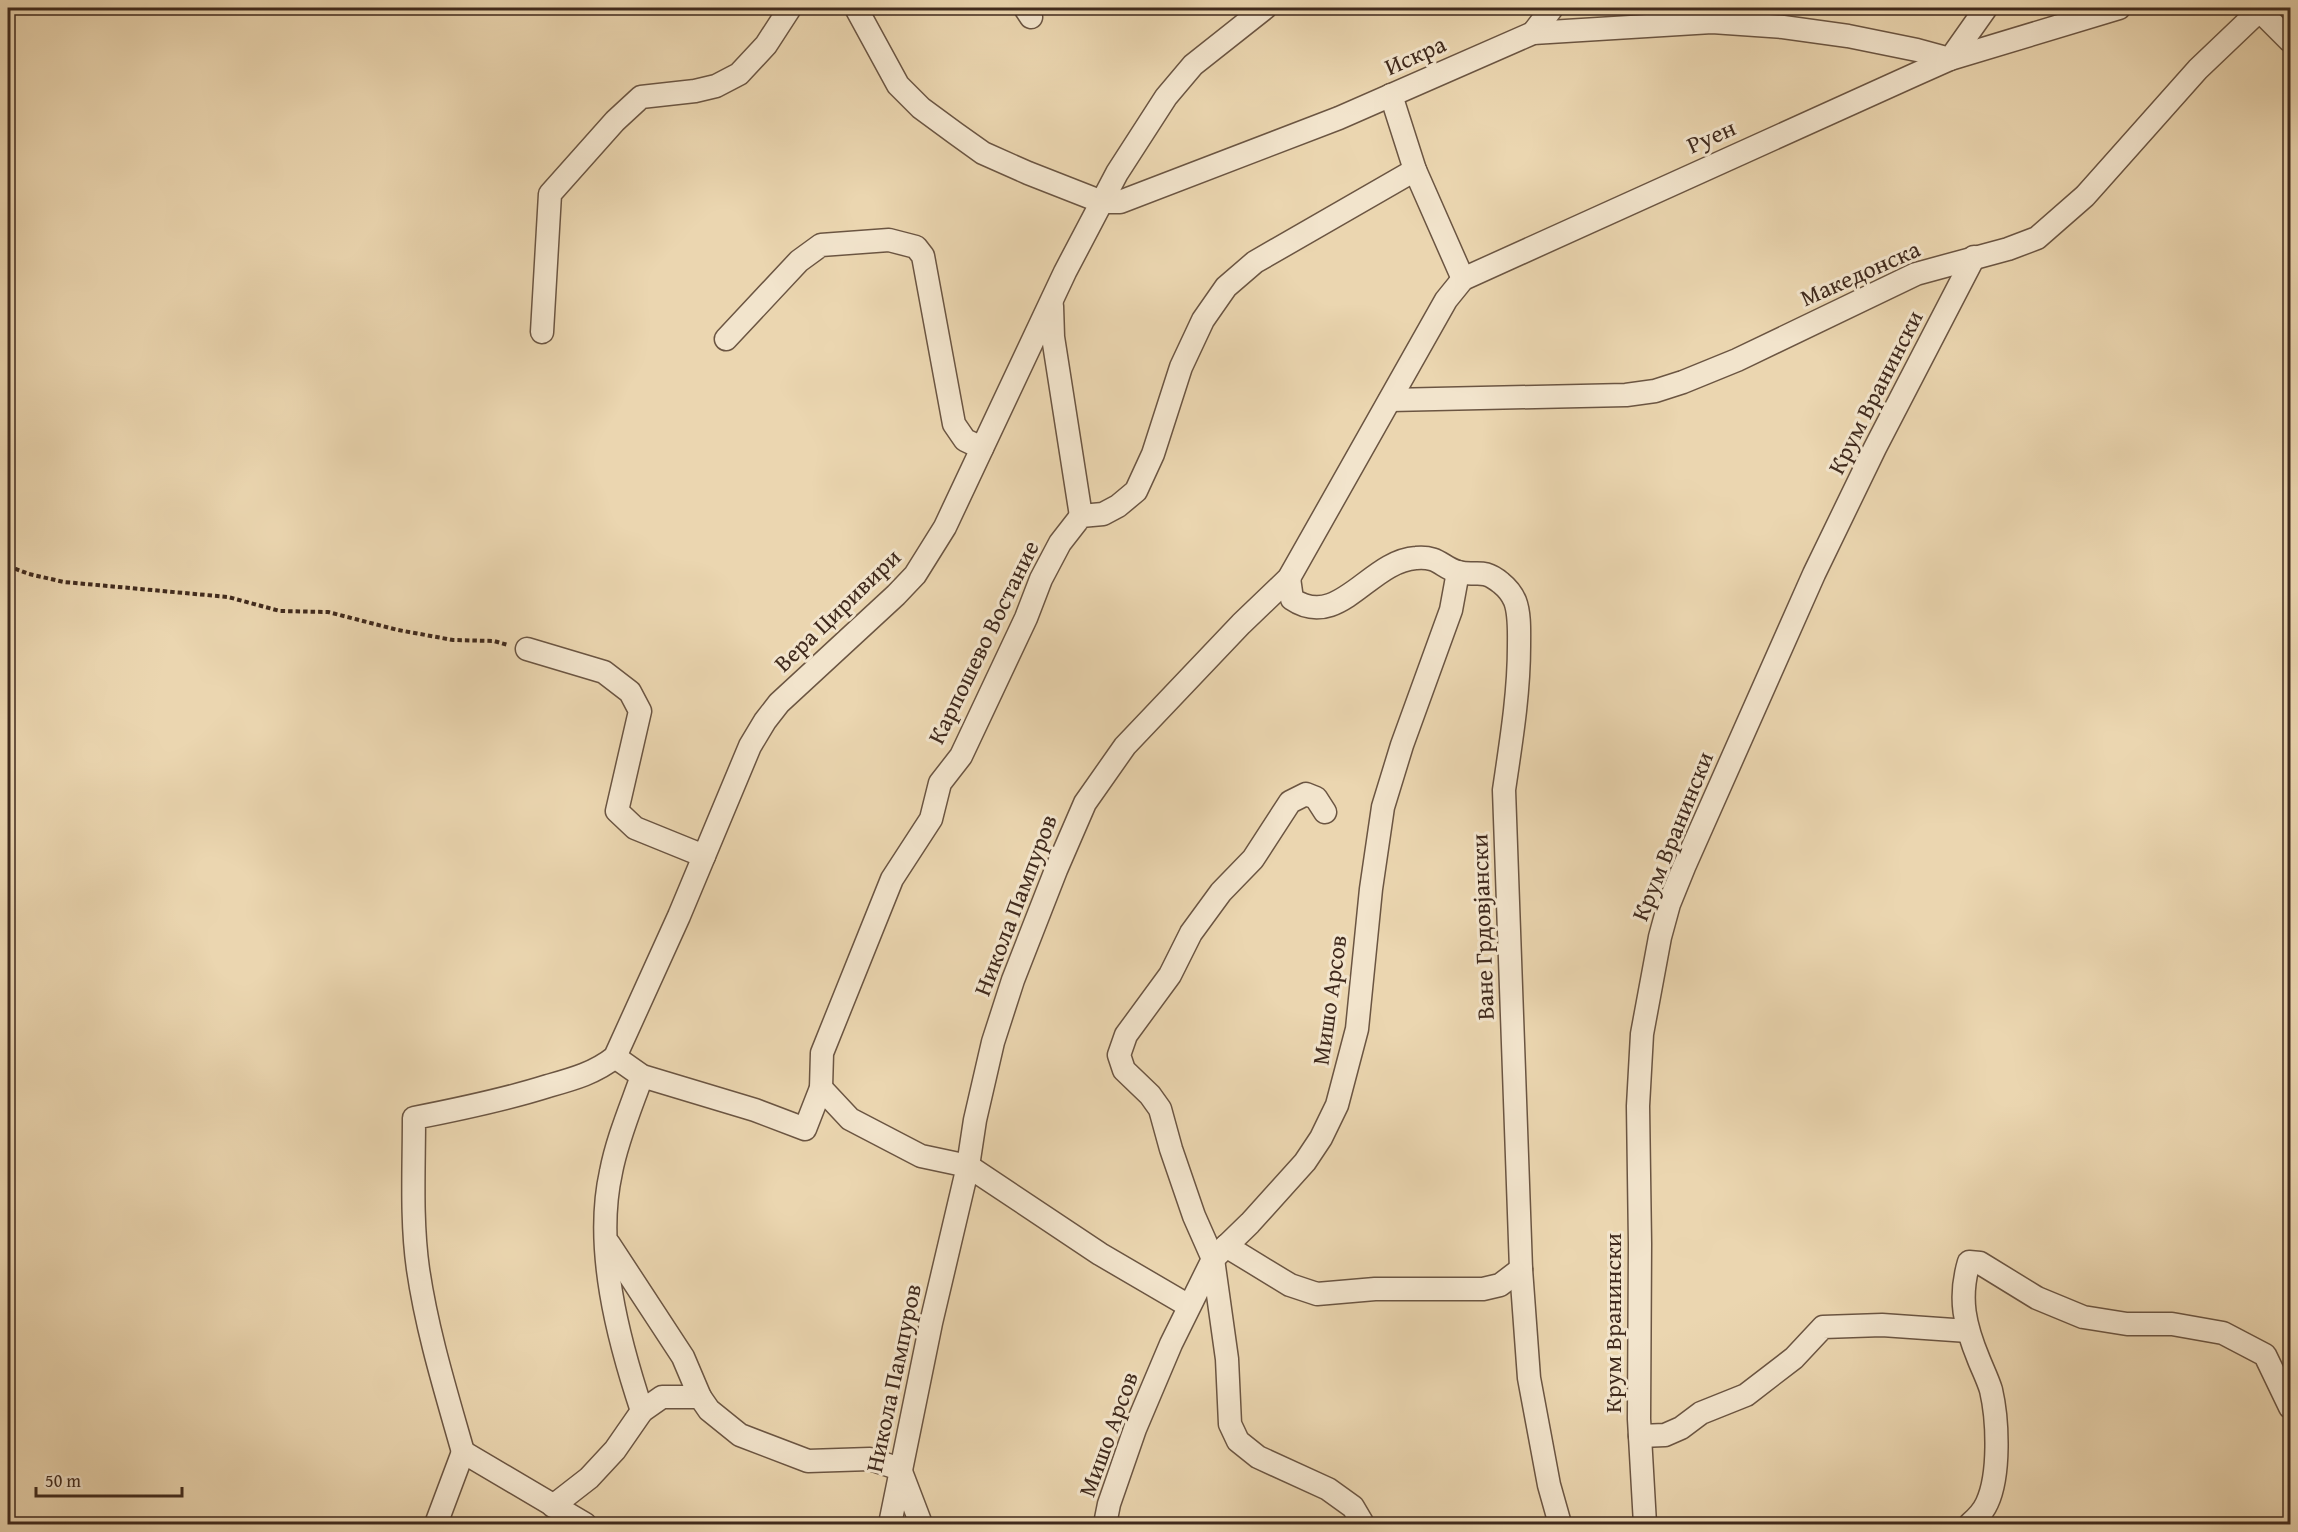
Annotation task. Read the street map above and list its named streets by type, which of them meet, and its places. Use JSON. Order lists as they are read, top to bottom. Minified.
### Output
{"streets":{"street":["Искра","Руен","Македонска","Крум Вранински","Вера Циривири","Карпошево Востание","Никола Пампуров","Ване Грдовјански","Мишо Арсов"]},"crossings":[["Искра","Руен"],["Искра","Вера Циривири"],["Руен","Македонска"],["Руен","Никола Пампуров"],["Македонска","Крум Вранински"],["Македонска","Никола Пампуров"],["Никола Пампуров","Ване Грдовјански"],["Ване Грдовјански","Мишо Арсов"]],"scale_bar":"50 m"}
